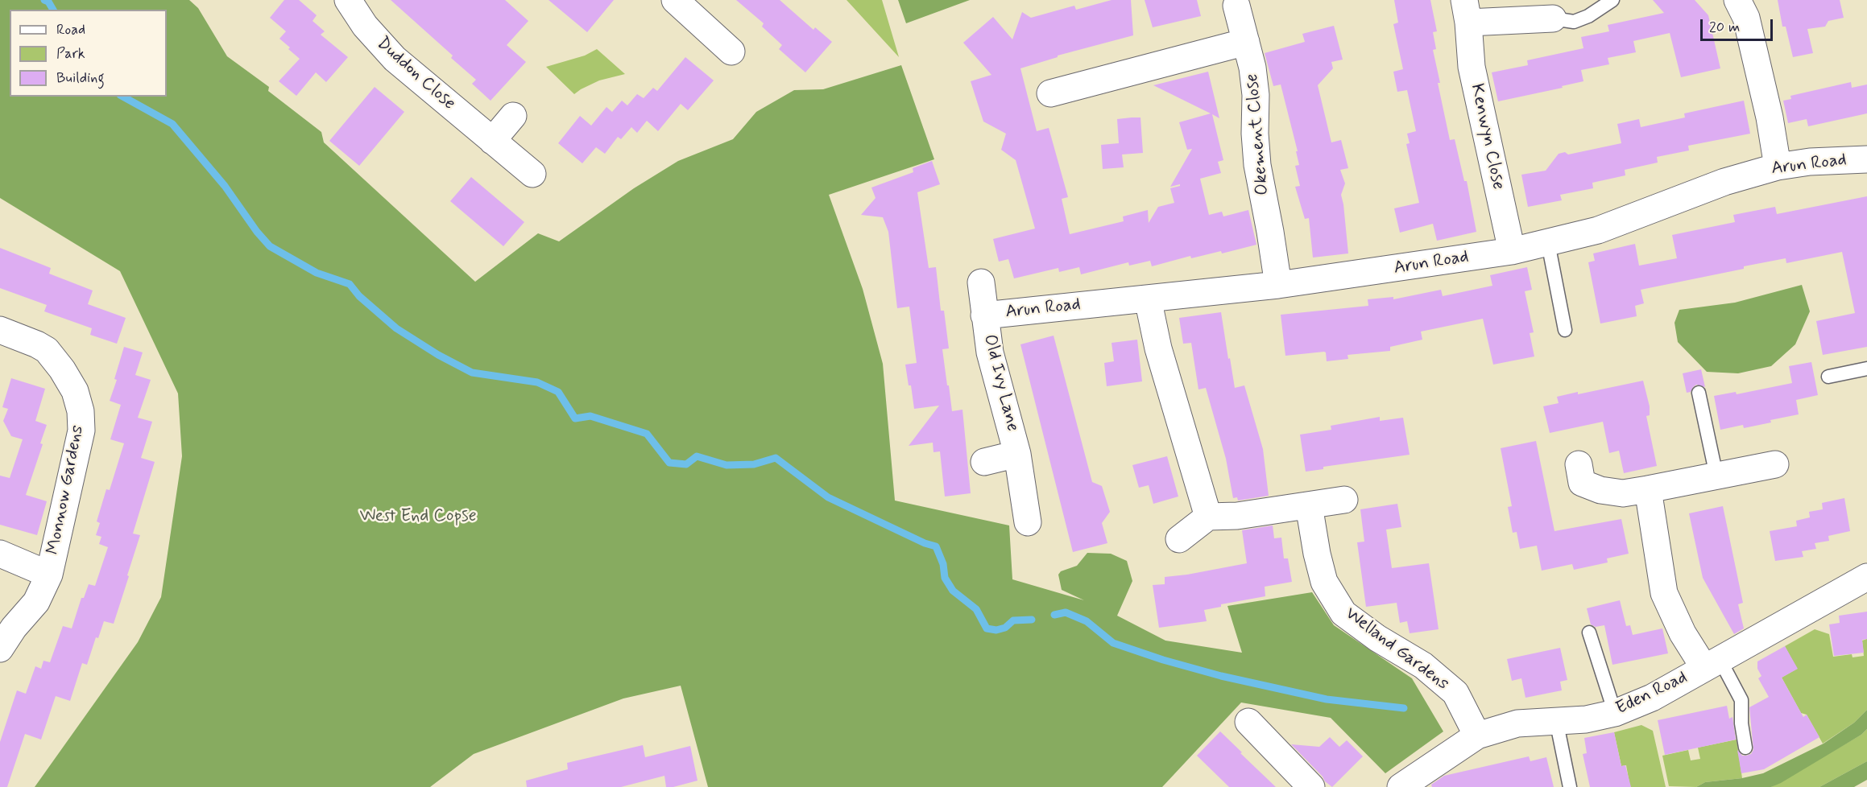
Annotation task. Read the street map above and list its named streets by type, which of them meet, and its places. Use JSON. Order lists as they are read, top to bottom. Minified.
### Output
{"streets":{"street":["Duddon Close","Okement Close","Kenwyn Close","Arun Road","Old Ivy Lane","Monnow Gardens","Welland Gardens","Eden Road"]},"crossings":[["Okement Close","Arun Road"],["Kenwyn Close","Arun Road"],["Arun Road","Old Ivy Lane"],["Welland Gardens","Eden Road"]],"parks":["West End Copse"],"legend":["Road","Park","Building"],"scale_bar":"20 m"}
